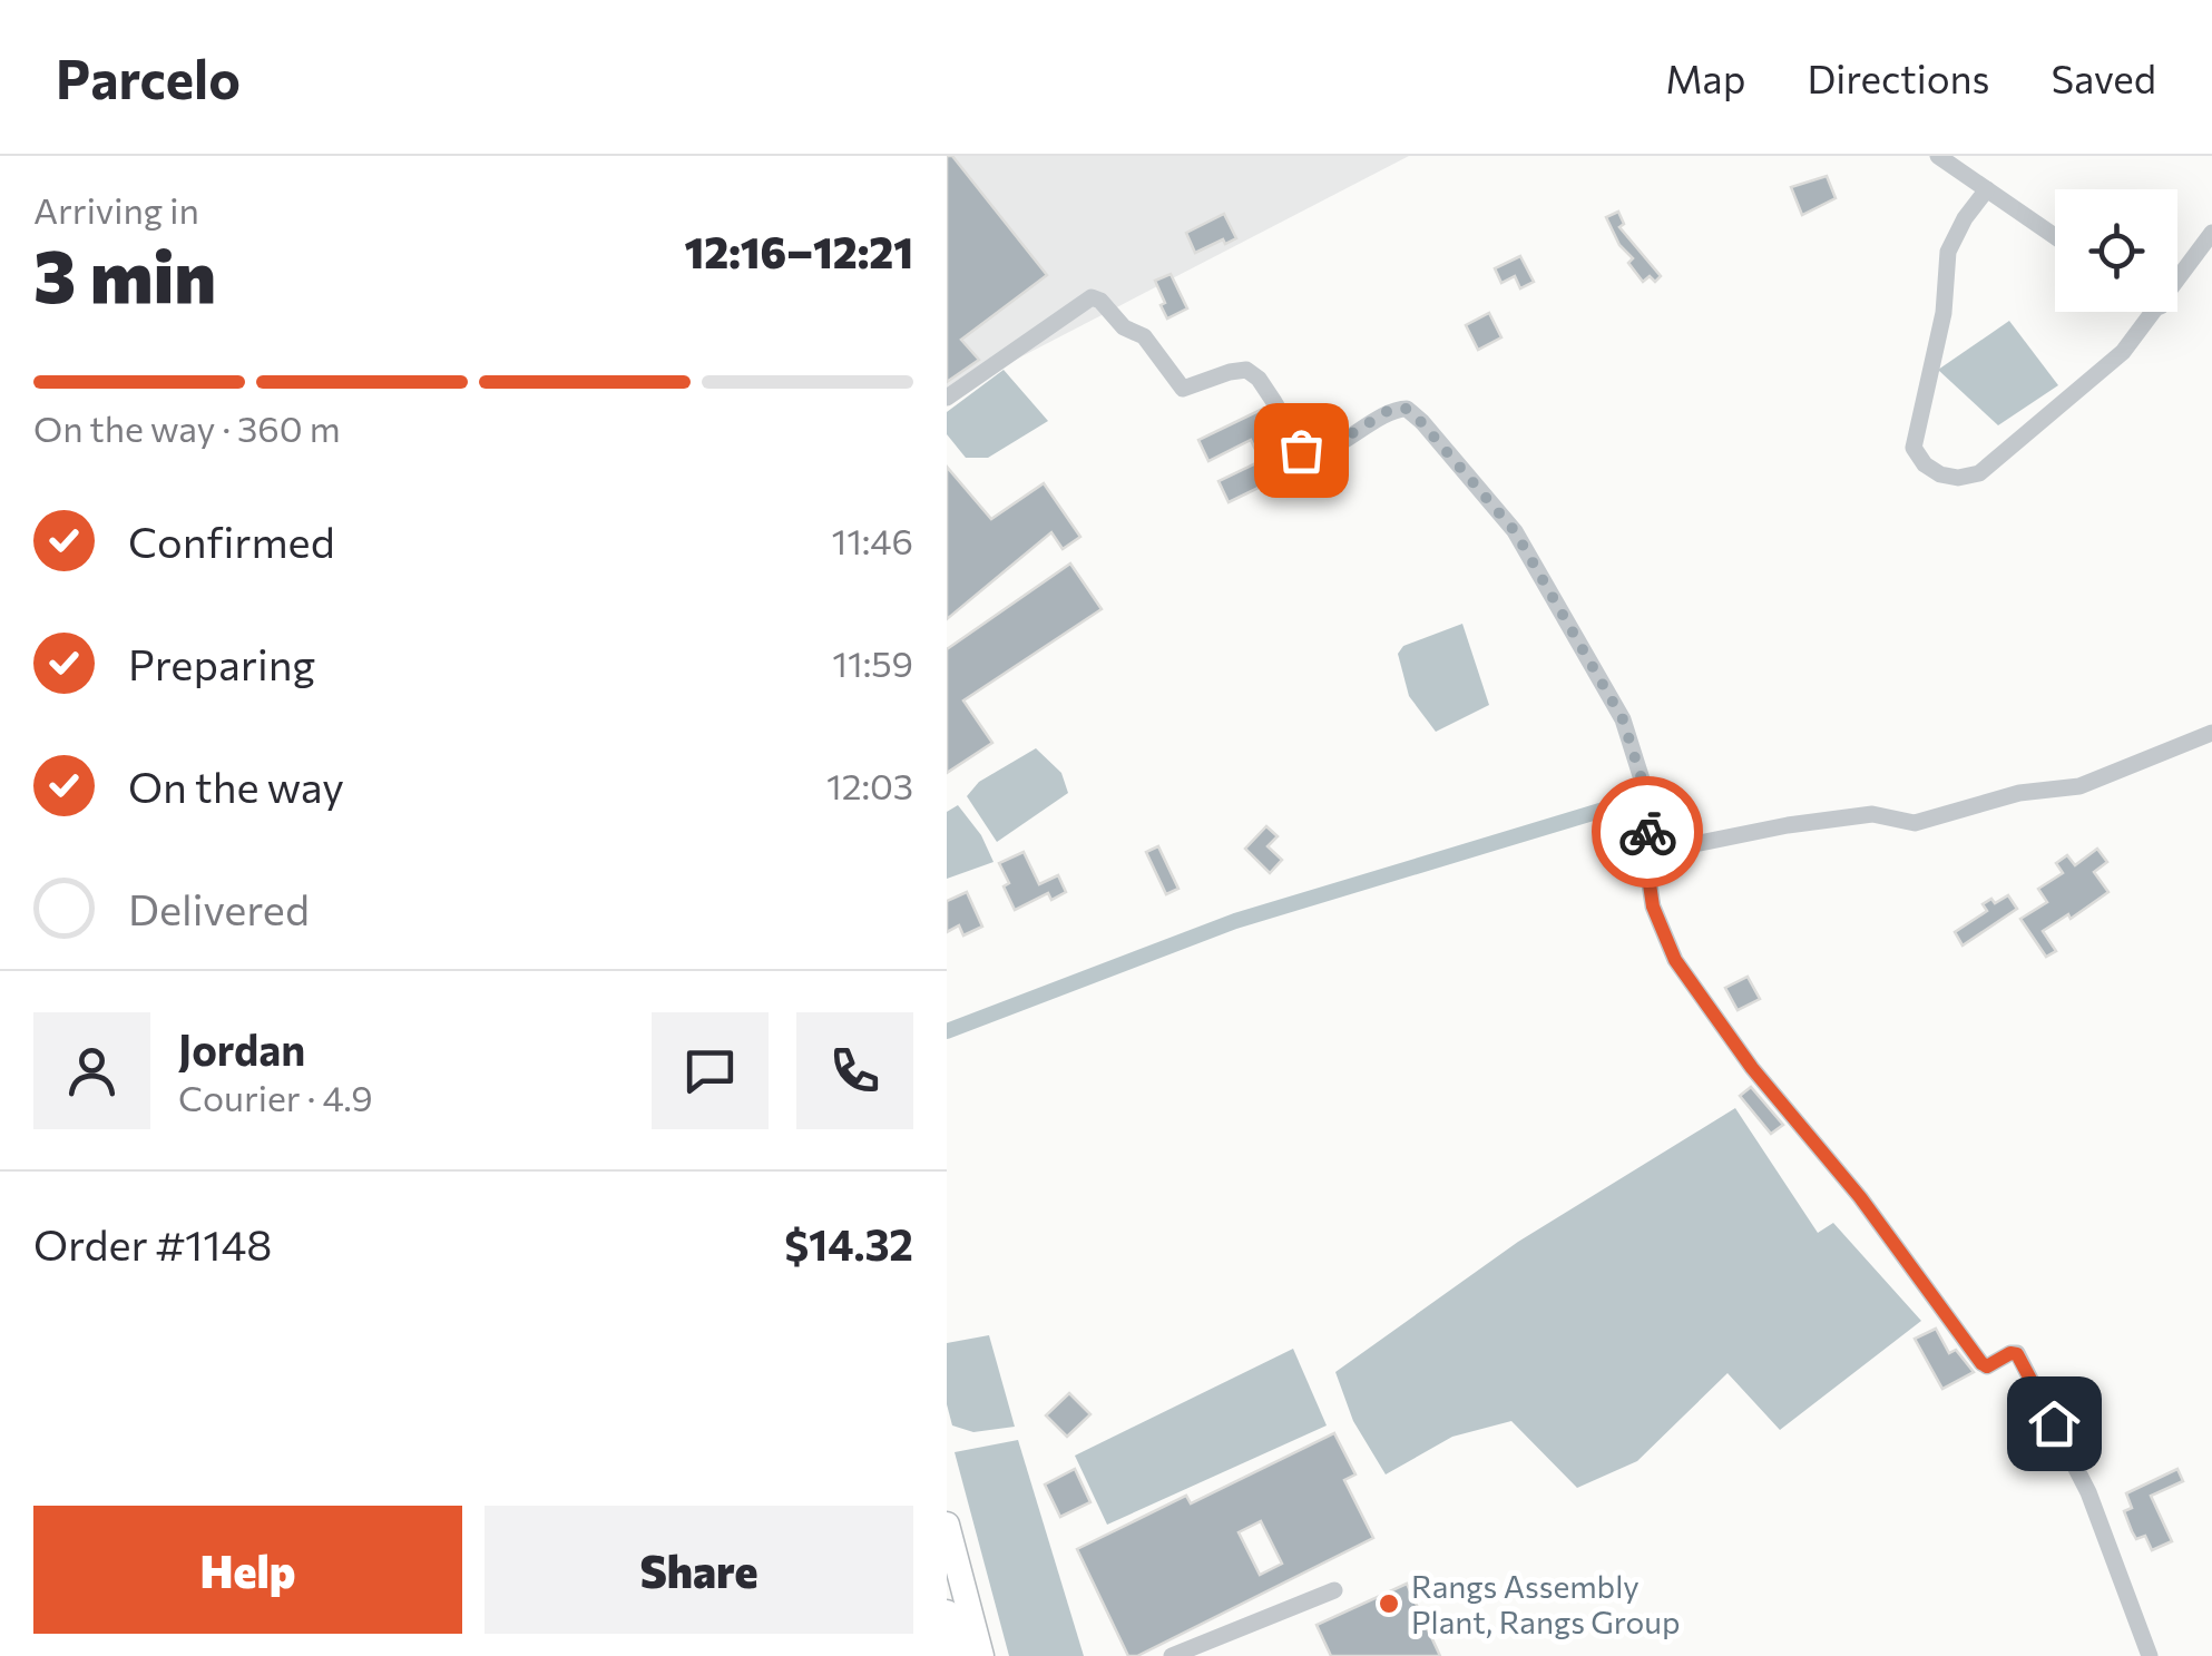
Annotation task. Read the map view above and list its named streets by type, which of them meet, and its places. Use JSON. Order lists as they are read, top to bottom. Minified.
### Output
{"places":["Rangs Assembly Plant, Rangs Group"],"page":{"header":"Parcelo","nav":["Map","Directions","Saved"],"heading":["3 min","Arriving in","12:16–12:21"],"panel":["Jordan","Courier · 4.9","Order #1148","$14.32"],"bar":"On the way · 360 m","list":[["Confirmed","11:46"],["Preparing","11:59"],["On the way","12:03"],"Delivered"],"buttons":["Help","Share"]}}
